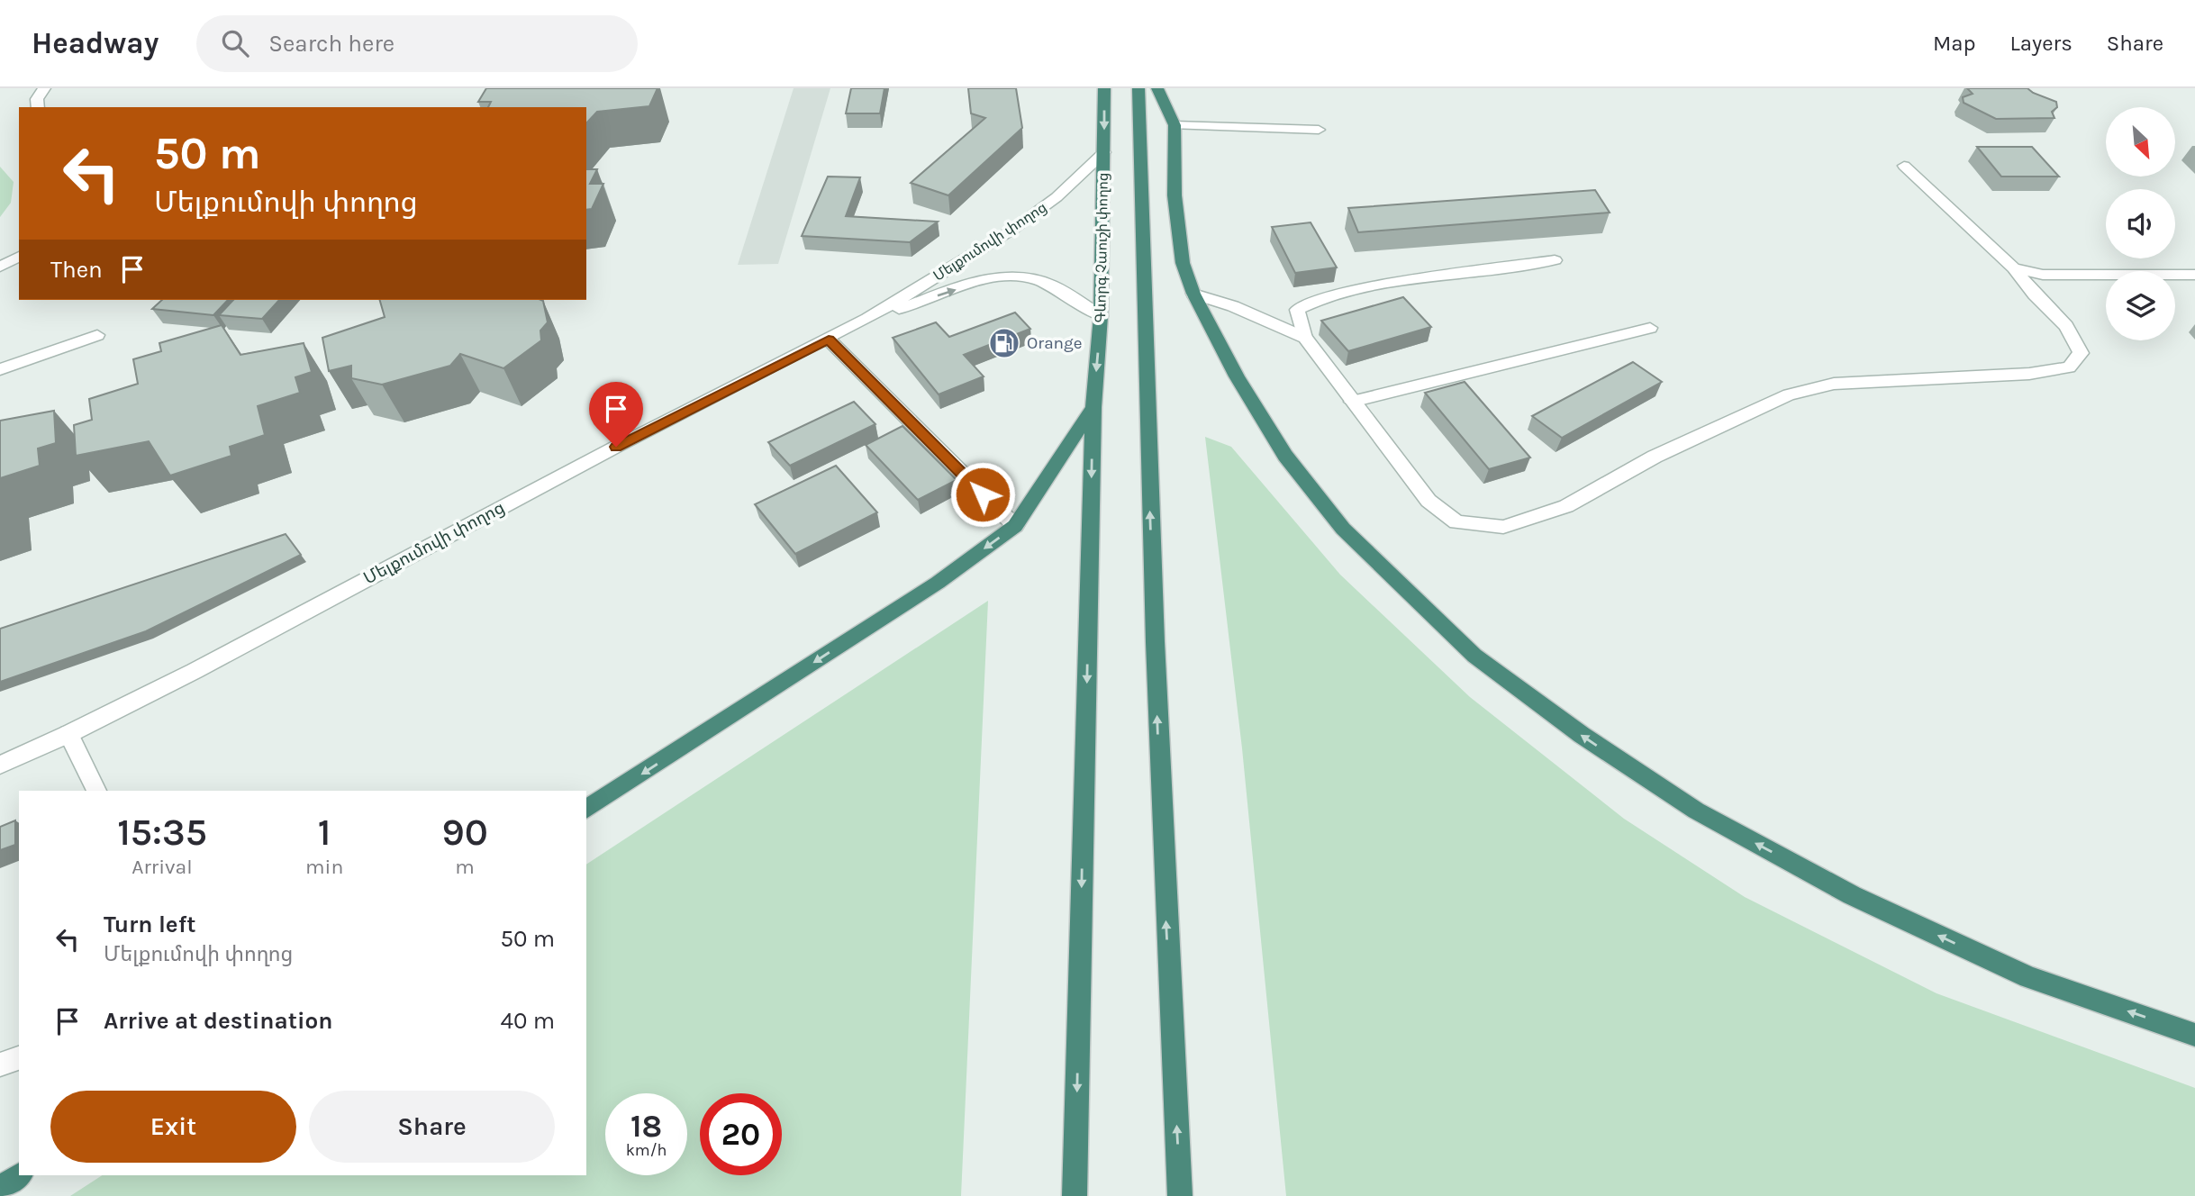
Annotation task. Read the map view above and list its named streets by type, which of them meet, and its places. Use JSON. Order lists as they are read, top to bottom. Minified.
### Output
{"streets":{"highway":["Գևորգ Չաուշի փողոց"],"street":["Մելքումովի փողոց"]},"crossings":[["Մելքումովի փողոց","Գևորգ Չաուշի փողոց"]],"places":{"fuel station":["Orange"]},"north":"bottom right","page":{"header":"Headway","search":"Search here","nav":["Map","Layers","Share"],"turn":["50 m","Մելքումովի փողոց"],"then":"Then","eta":["15:35","Arrival","1","min","90","m"],"list":[{"name":"Turn left","note":"Մելքումովի փողոց","value":"50 m"},{"name":"Arrive at destination","value":"40 m"}],"buttons":["Exit","Share"],"speed":"18 km/h","limit":"20"}}
